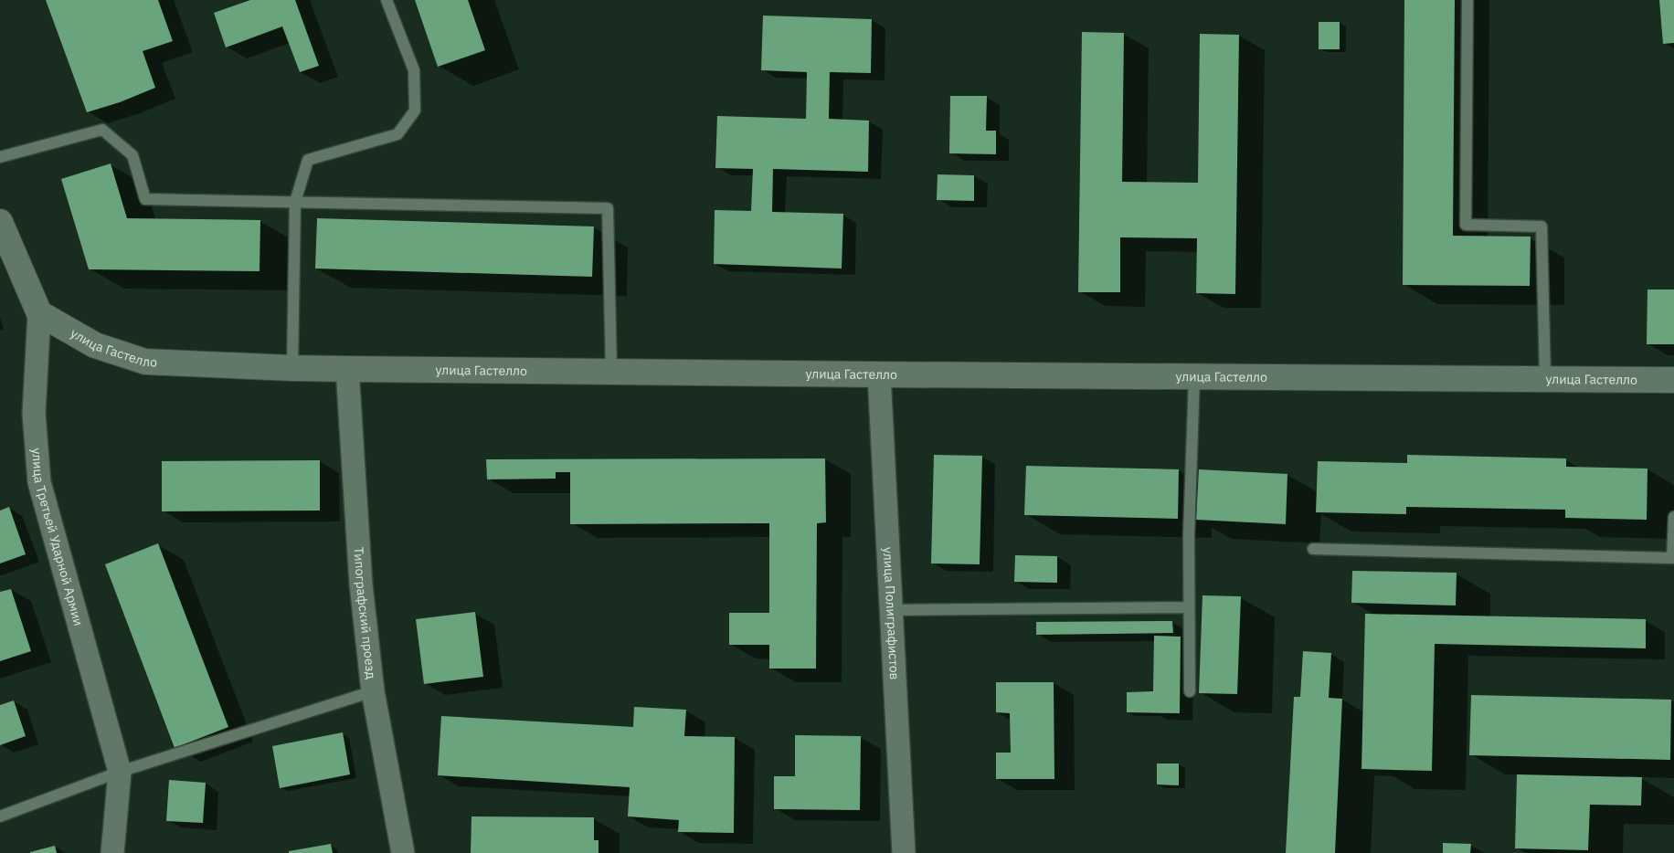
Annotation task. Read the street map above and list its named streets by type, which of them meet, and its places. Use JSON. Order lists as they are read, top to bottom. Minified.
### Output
{"streets":{"main road":["улица Гастелло","улица Третьей Ударной Армии"],"street":["Типографский проезд","улица Полиграфистов"]},"crossings":[["улица Гастелло","улица Третьей Ударной Армии"],["улица Гастелло","Типографский проезд"],["улица Гастелло","улица Полиграфистов"]]}
